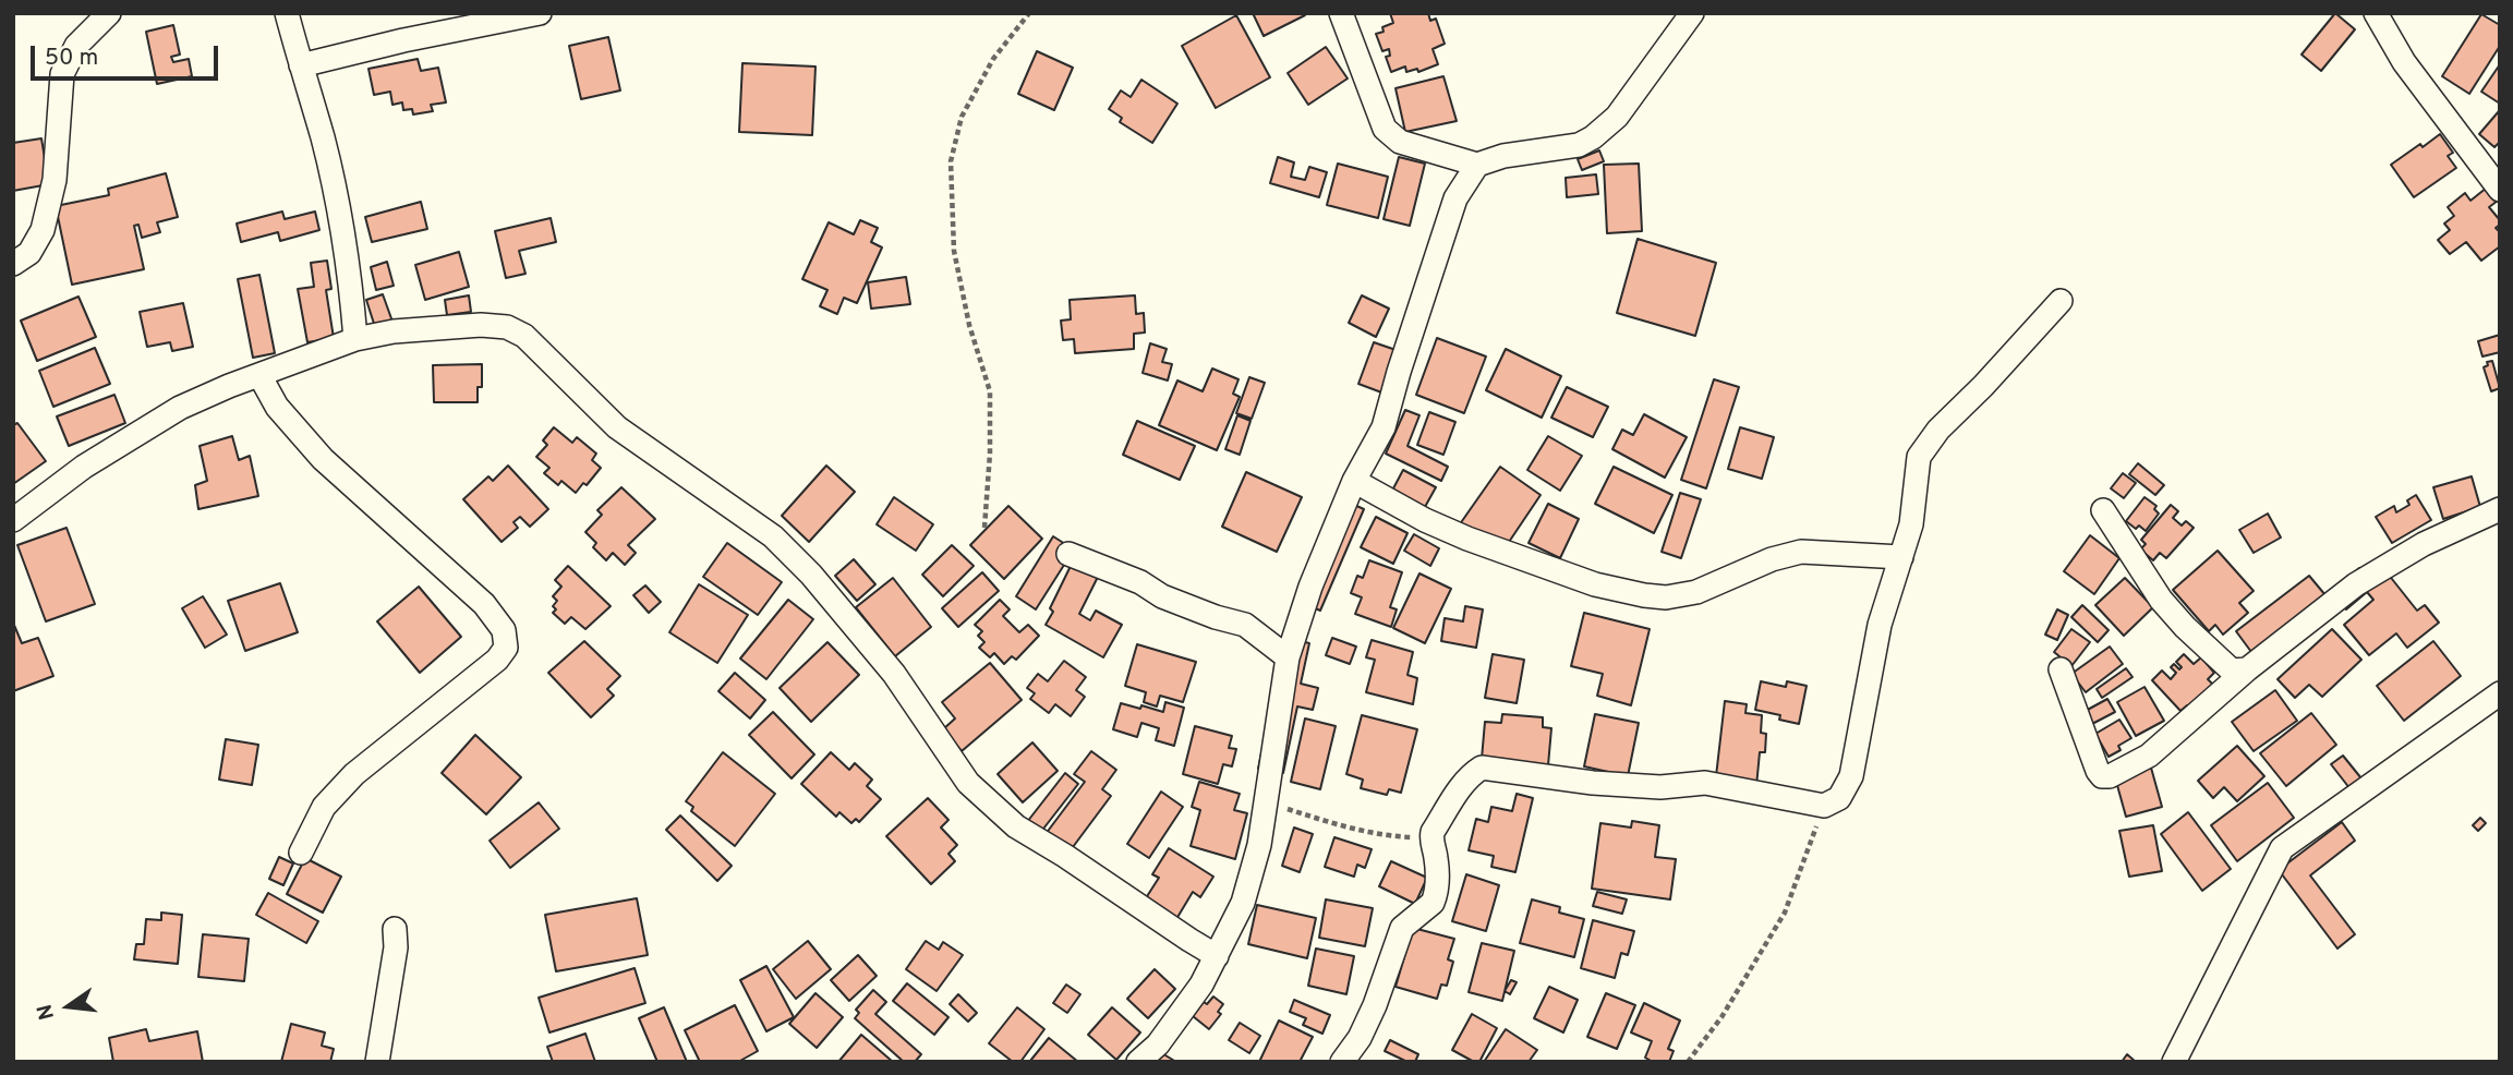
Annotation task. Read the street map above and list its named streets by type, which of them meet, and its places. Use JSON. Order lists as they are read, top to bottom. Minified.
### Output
{"scale_bar":"50 m","north":"left"}
